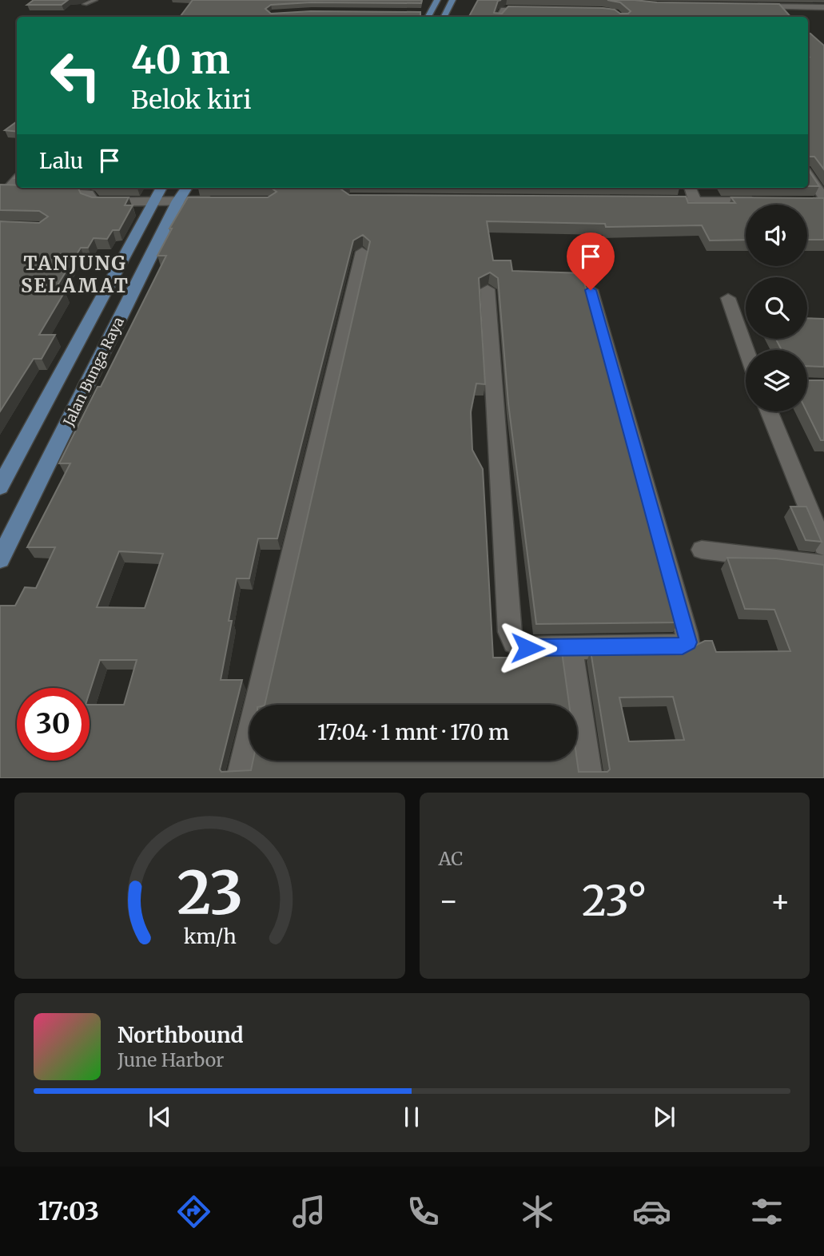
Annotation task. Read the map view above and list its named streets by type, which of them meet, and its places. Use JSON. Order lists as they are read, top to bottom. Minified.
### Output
{"streets":{"main road":["Jalan Bunga Raya"]},"districts":["TANJUNG SELAMAT"],"page":{"turn":["40 m","Belok kiri"],"then":"Lalu","limit":"30","trip":"17:04 · 1 mnt · 170 m","tile":"AC","heat":["−","23°","+"],"song":["Northbound","June Harbor"],"tabs":"17:03","gauge":["23","km/h"]}}
